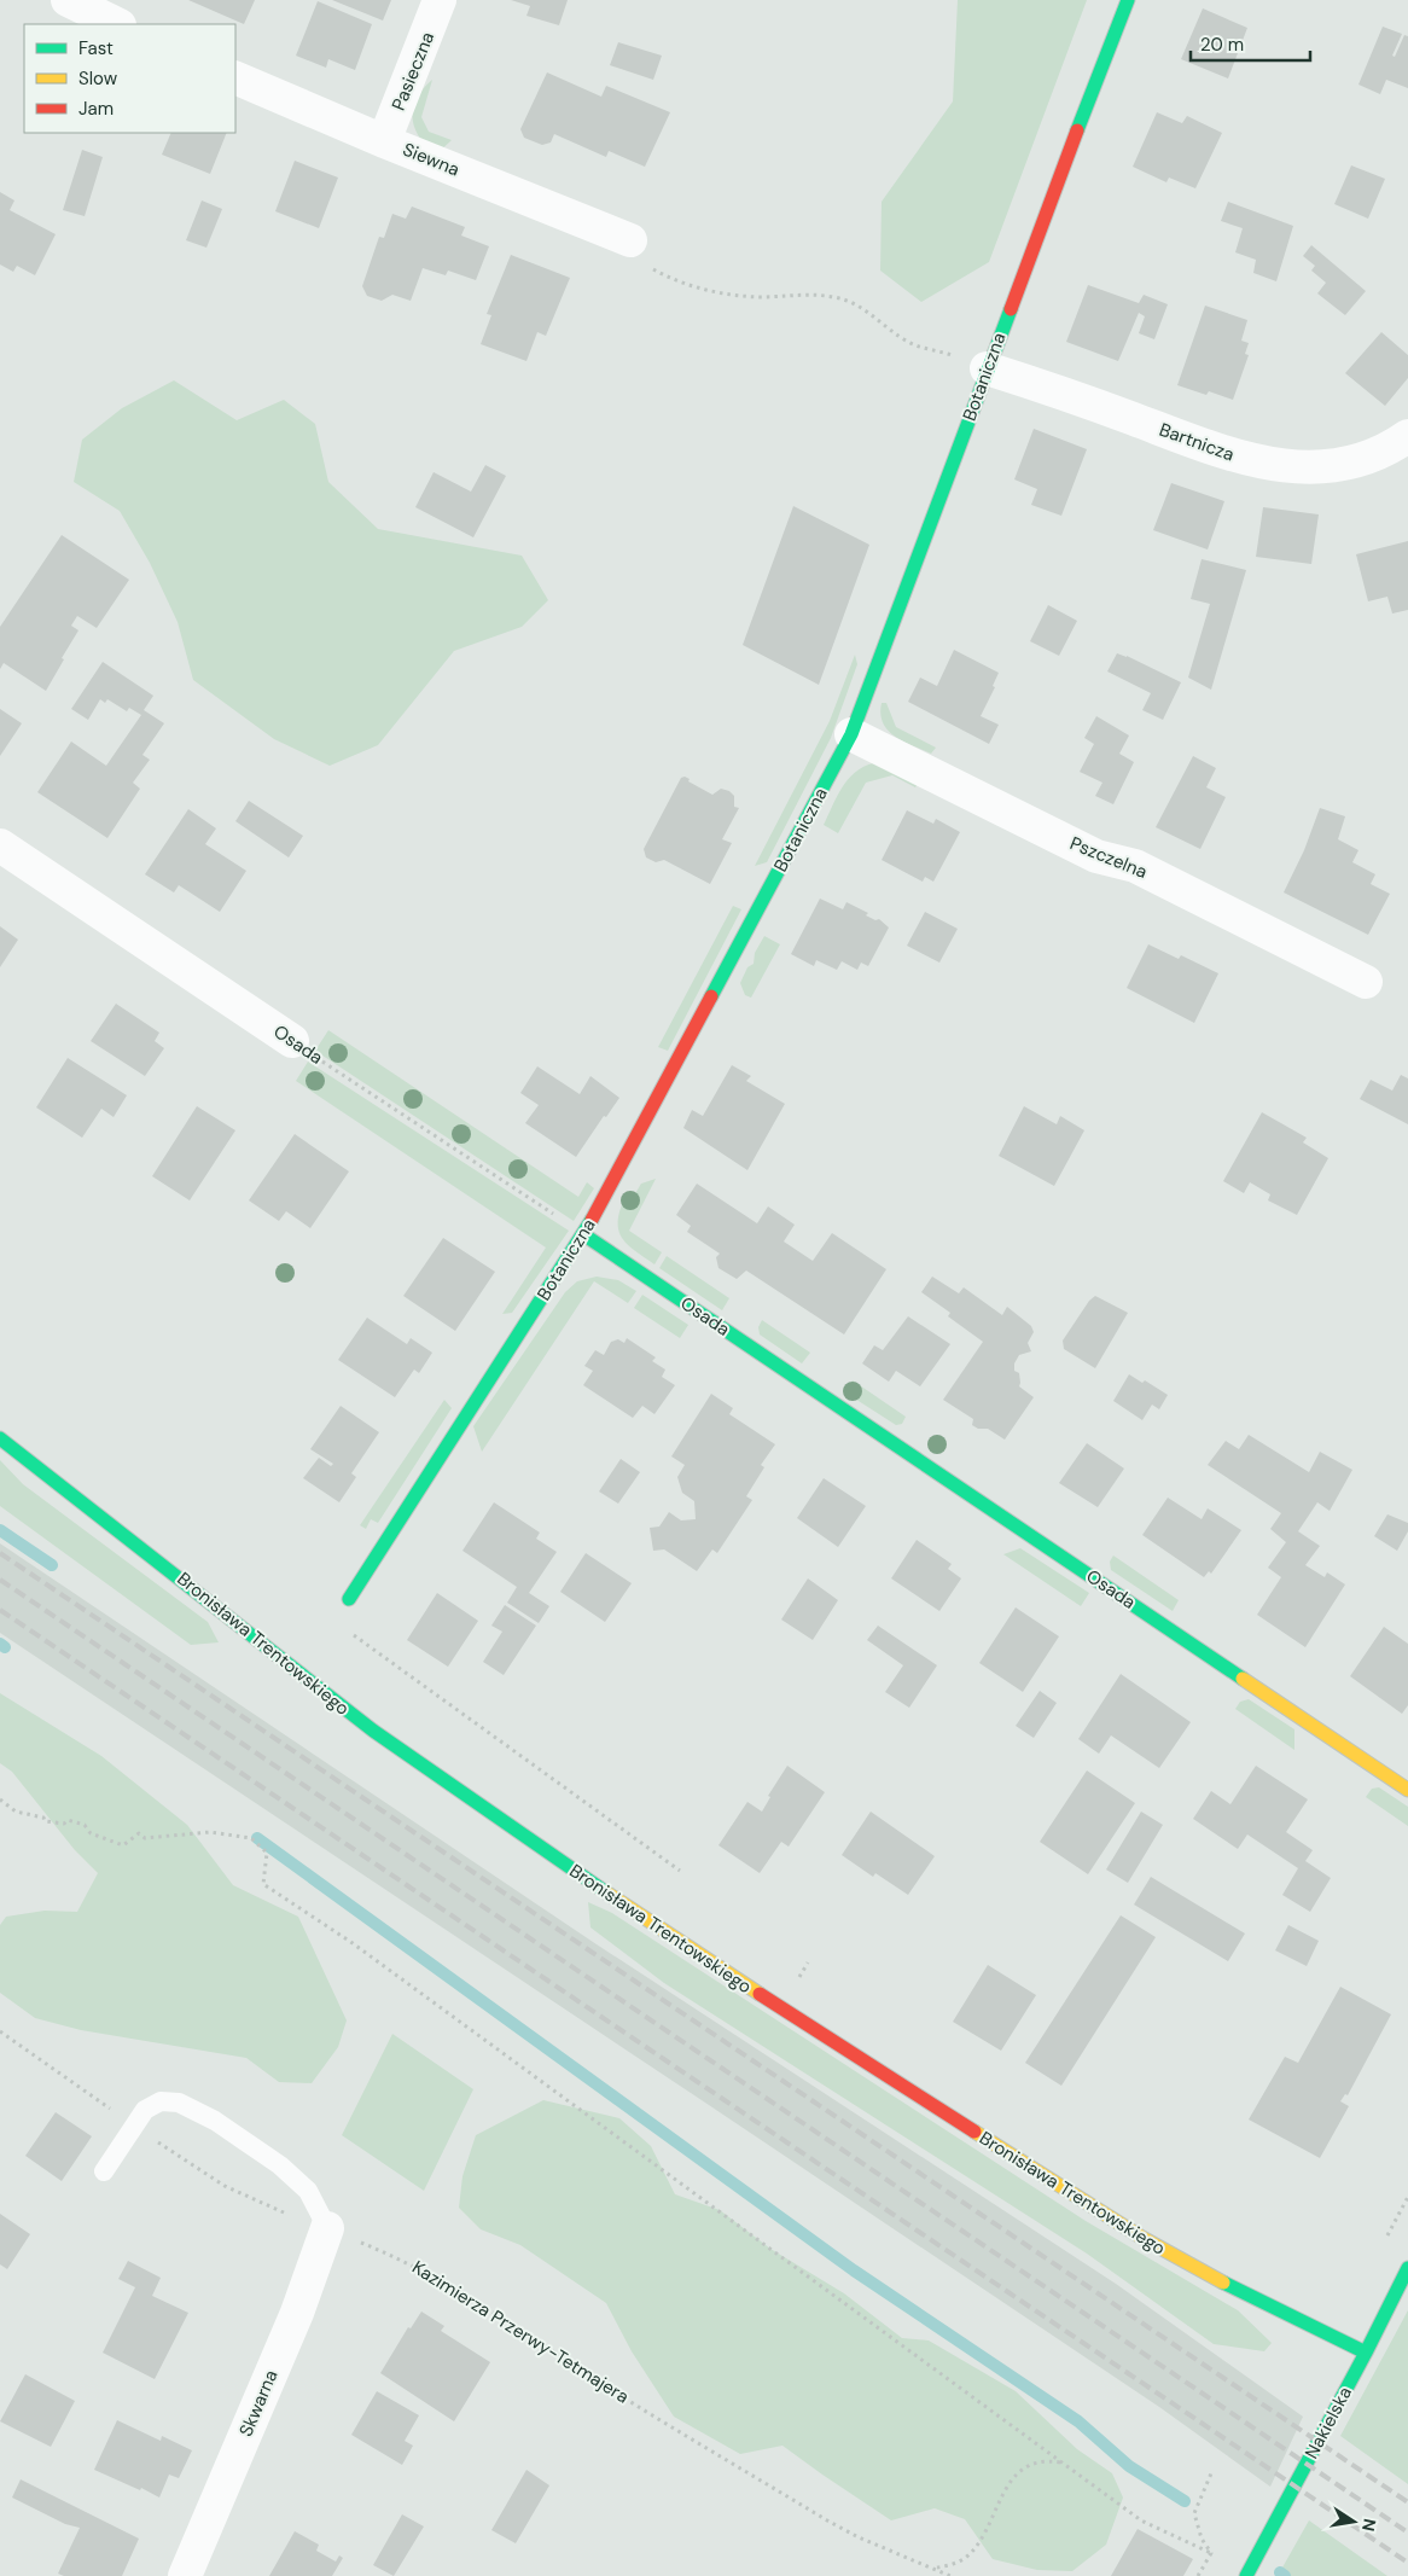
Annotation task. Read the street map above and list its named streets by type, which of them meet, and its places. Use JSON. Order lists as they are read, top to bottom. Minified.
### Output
{"streets":{"street":["Pasieczna","Siewna","Botaniczna","Bartnicza","Pszczelna","Osada","Bronisława Trentowskiego","Skwarna","Nakielska"],"path":["Kazimierza Przerwy-Tetmajera"]},"crossings":[["Pasieczna","Siewna"],["Botaniczna","Bartnicza"],["Botaniczna","Pszczelna"],["Botaniczna","Osada"],["Bronisława Trentowskiego","Nakielska"],["Kazimierza Przerwy-Tetmajera","Skwarna"]],"legend":["Fast","Slow","Jam"],"scale_bar":"20 m","north":"right"}
